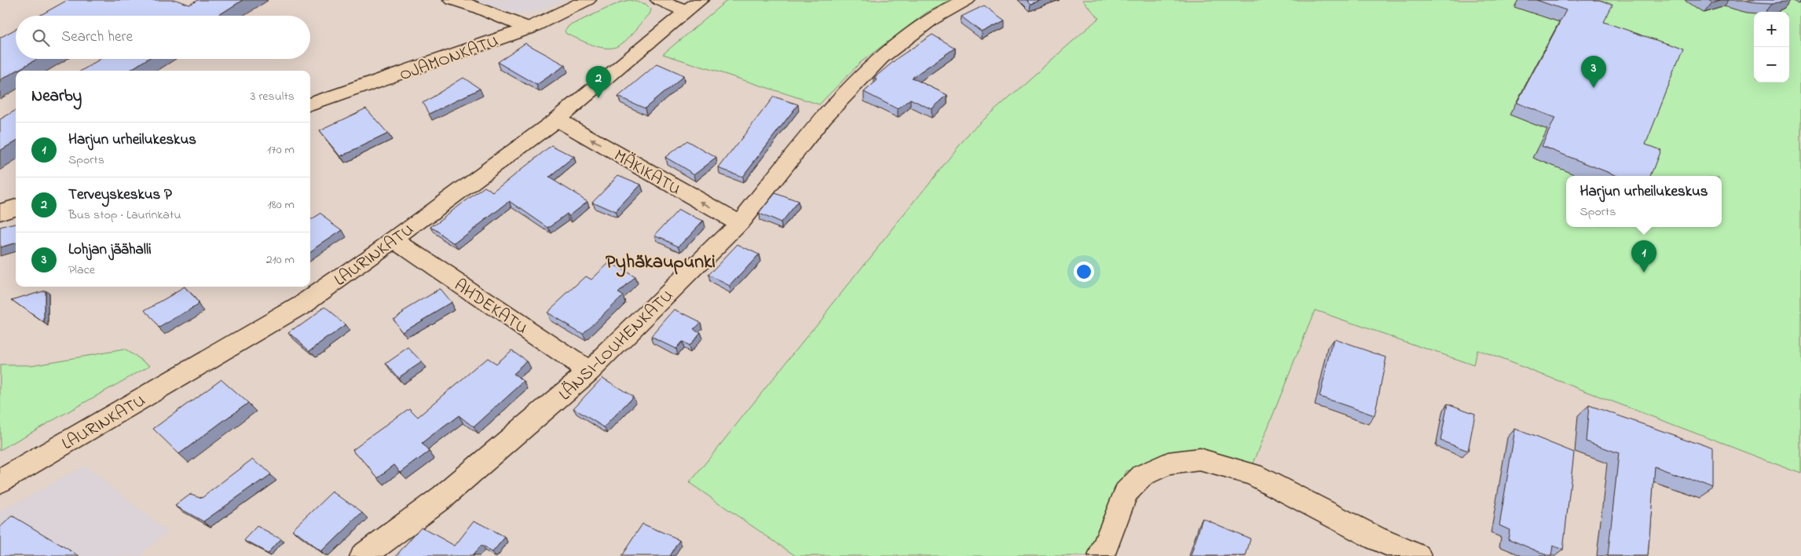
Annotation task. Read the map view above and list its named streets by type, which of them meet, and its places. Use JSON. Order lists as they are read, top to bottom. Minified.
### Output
{"streets":{"street":["OJAMONKATU","MÄKIKATU","LAURINKATU","AHDEKATU","LÄNSI-LOUHENKATU"]},"crossings":[["MÄKIKATU","LAURINKATU"],["MÄKIKATU","LÄNSI-LOUHENKATU"],["LAURINKATU","AHDEKATU"],["AHDEKATU","LÄNSI-LOUHENKATU"]],"one_way":["MÄKIKATU"],"districts":["Pyhäkaupunki"],"page":{"map_buttons":["+","−"],"search":"Search here","pins":["3","2","1"],"heading":["Nearby","3 results"],"list":[{"mark":"1","name":"Harjun urheilukeskus","note":"Sports","value":"170 m"},{"mark":"2","name":"Terveyskeskus P","note":"Bus stop · Laurinkatu","value":"180 m"},{"mark":"3","name":"Lohjan jäähalli","note":"Place","value":"210 m"}],"popup":["Harjun urheilukeskus","Sports"]}}
